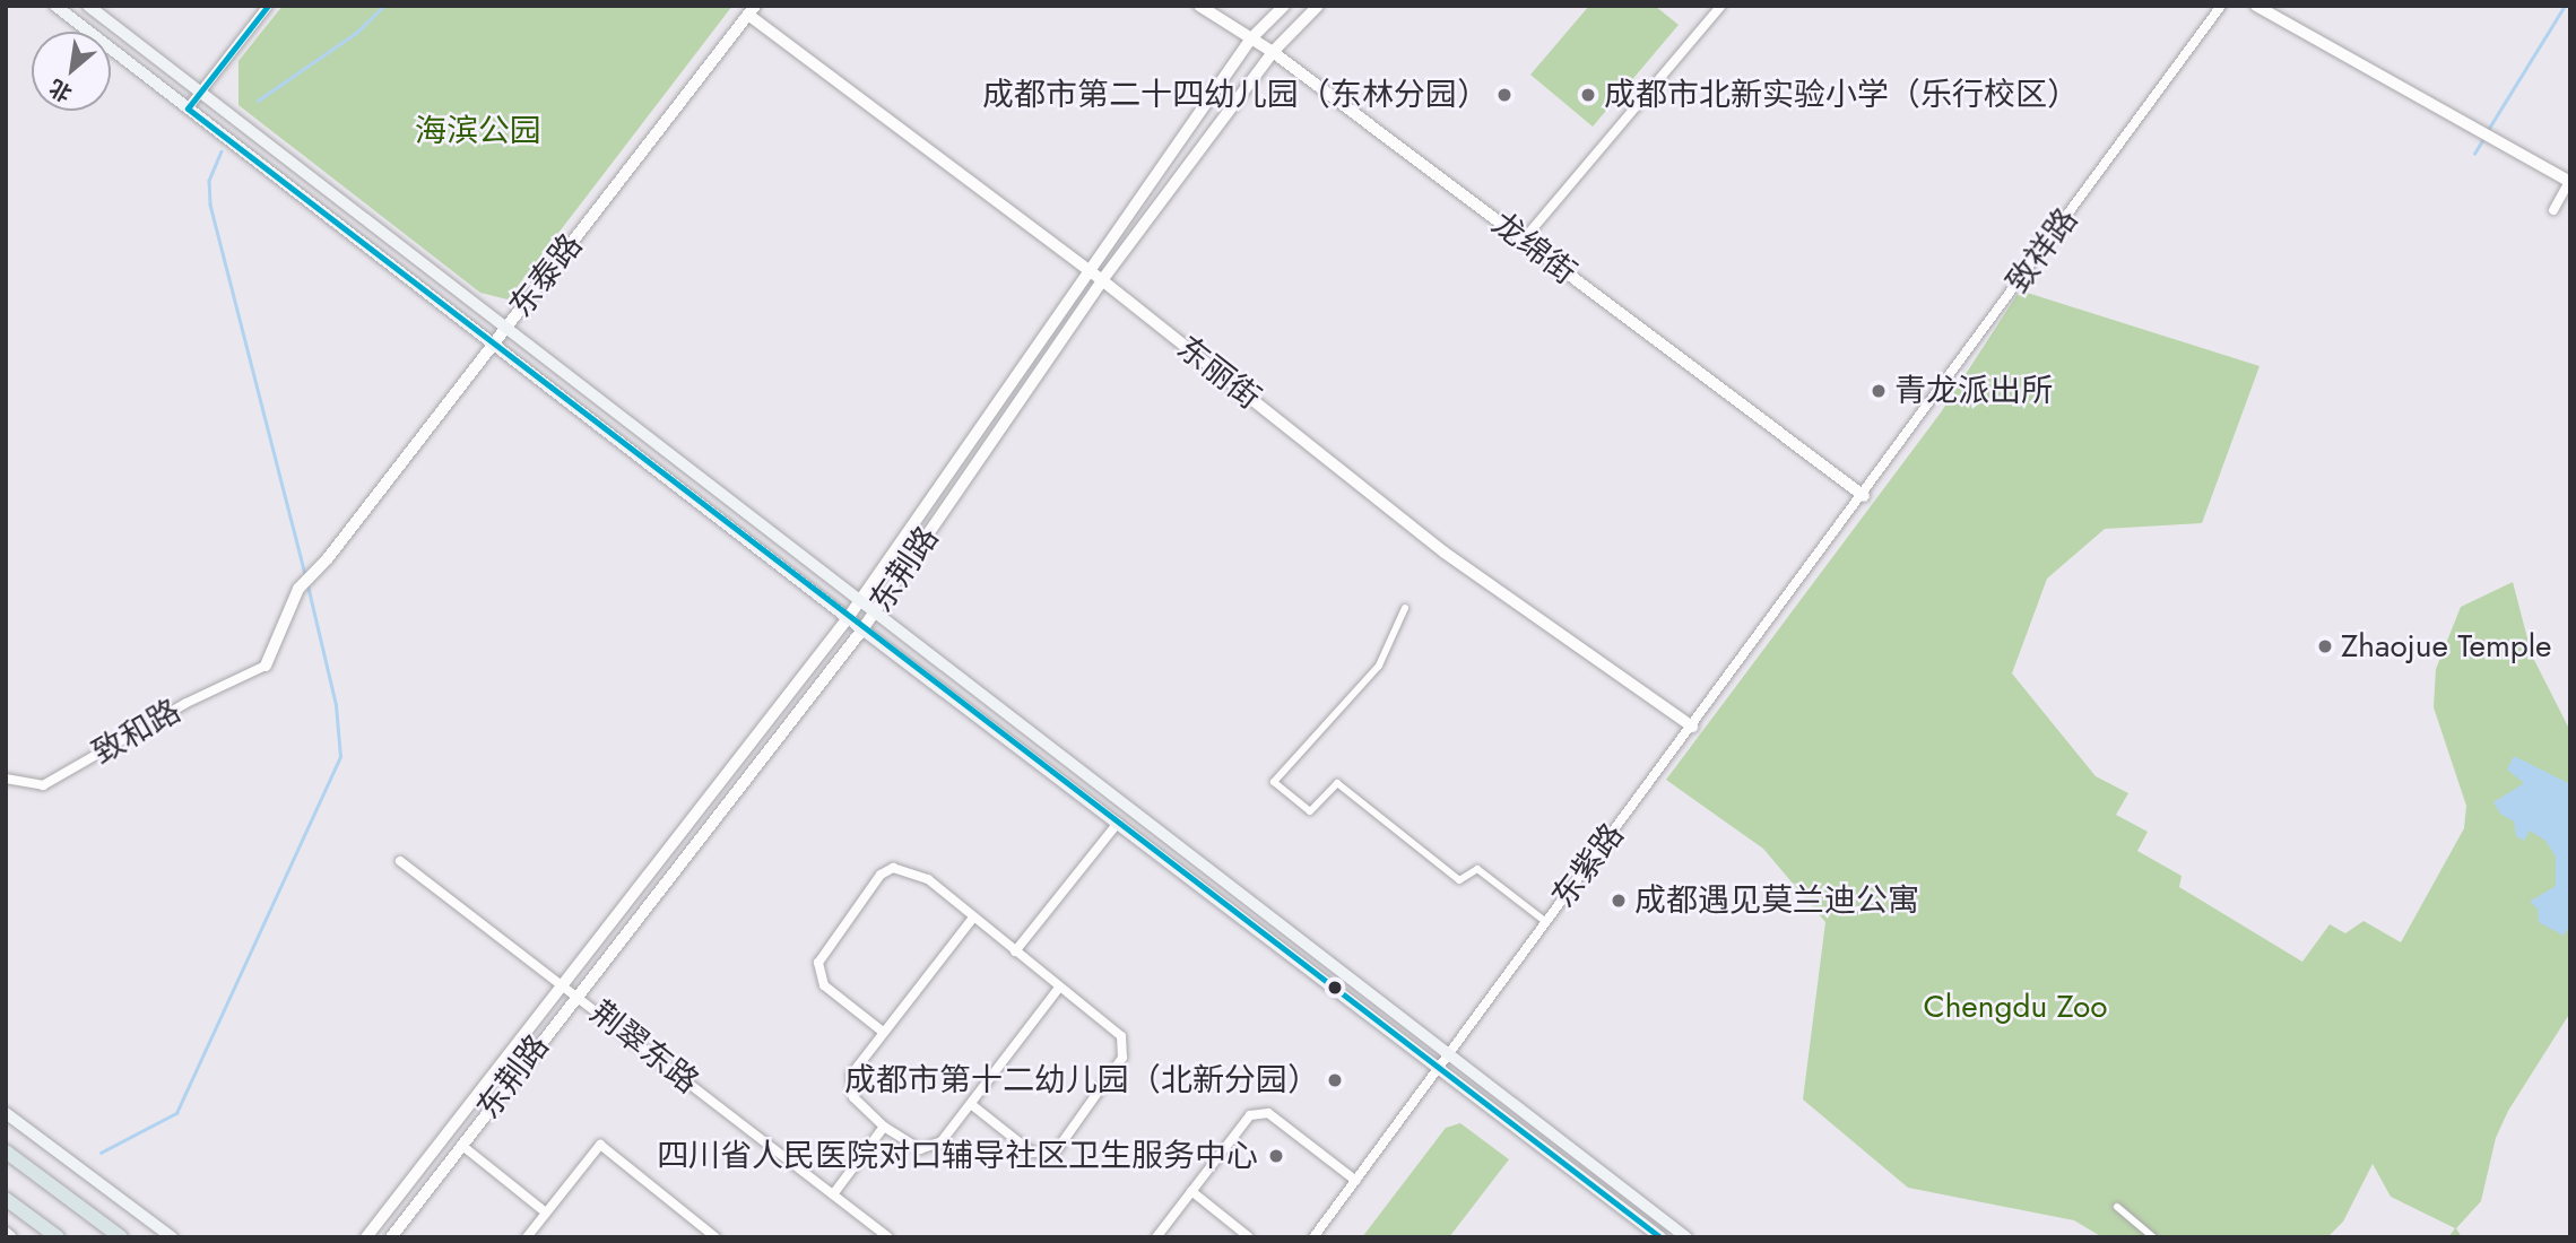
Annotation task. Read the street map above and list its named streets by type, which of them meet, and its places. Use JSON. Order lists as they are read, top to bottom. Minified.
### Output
{"streets":{"street":["龙绵街","致祥路","东泰路","东丽街","东荆路","致和路","东紫路","荆翠东路"]},"crossings":[["龙绵街","致祥路"],["龙绵街","东荆路"],["龙绵街","东紫路"],["致祥路","东紫路"],["东泰路","东丽街"],["东泰路","致和路"],["东丽街","东荆路"],["东丽街","东紫路"],["东荆路","荆翠东路"]],"parks":["海滨公园","Chengdu Zoo"],"places":["成都市第二十四幼儿园（东林分园）","成都市北新实验小学（乐行校区）","青龙派出所","Zhaojue Temple","成都遇见莫兰迪公寓","成都市第十二幼儿园（北新分园）","四川省人民医院对口辅导社区卫生服务中心"],"north":"bottom left"}
